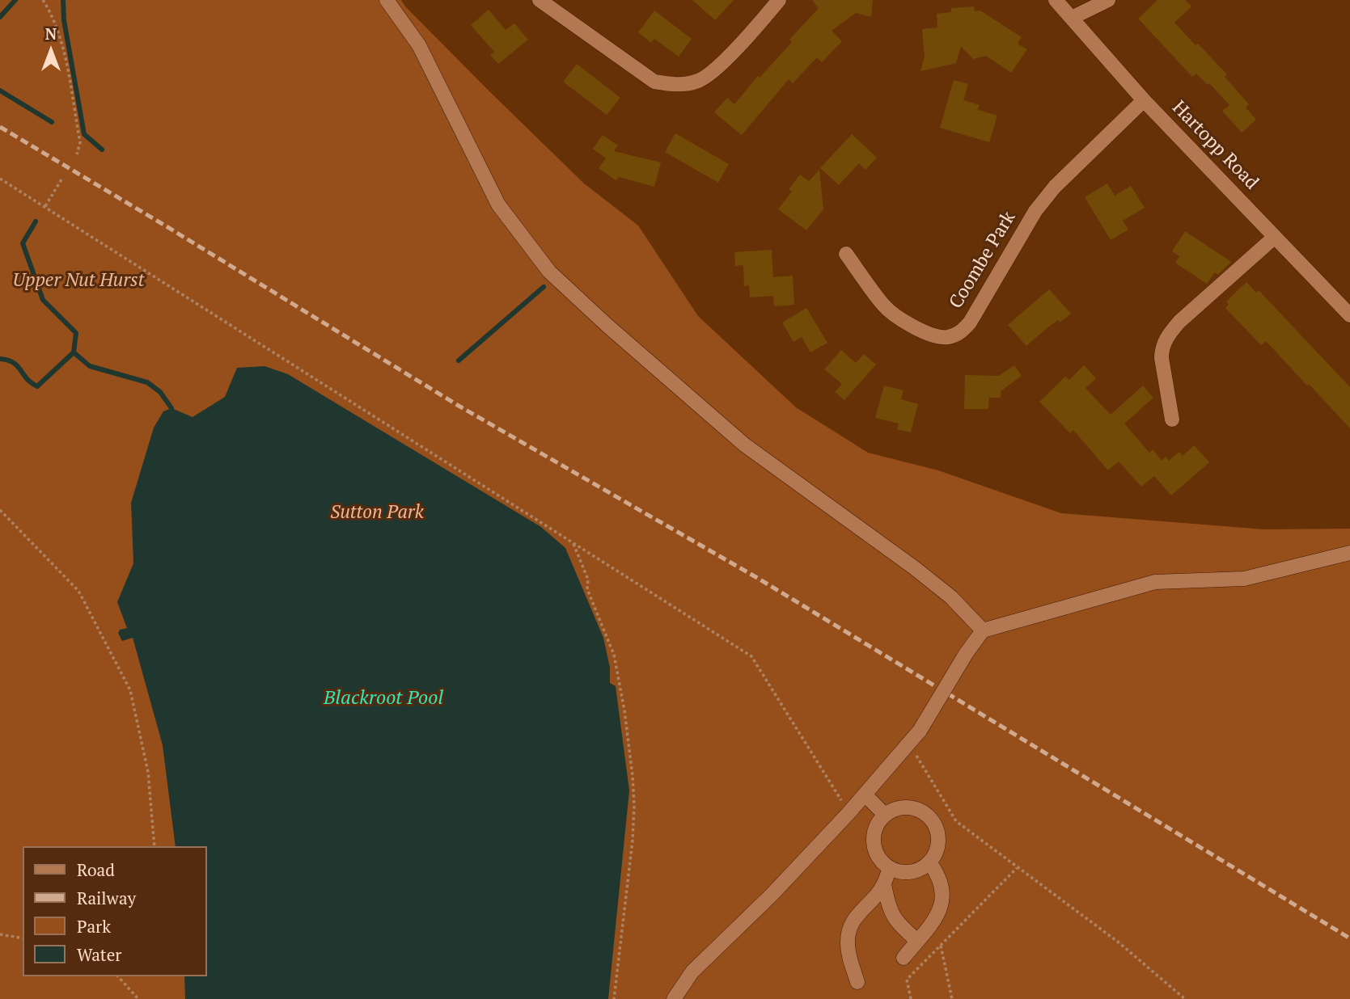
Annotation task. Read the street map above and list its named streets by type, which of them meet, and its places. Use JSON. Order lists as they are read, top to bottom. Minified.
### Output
{"streets":{"street":["Hartopp Road","Coombe Park"]},"crossings":[["Hartopp Road","Coombe Park"]],"water":["Blackroot Pool"],"parks":["Upper Nut Hurst","Sutton Park"],"legend":["Road","Railway","Park","Water"],"north":"top"}
